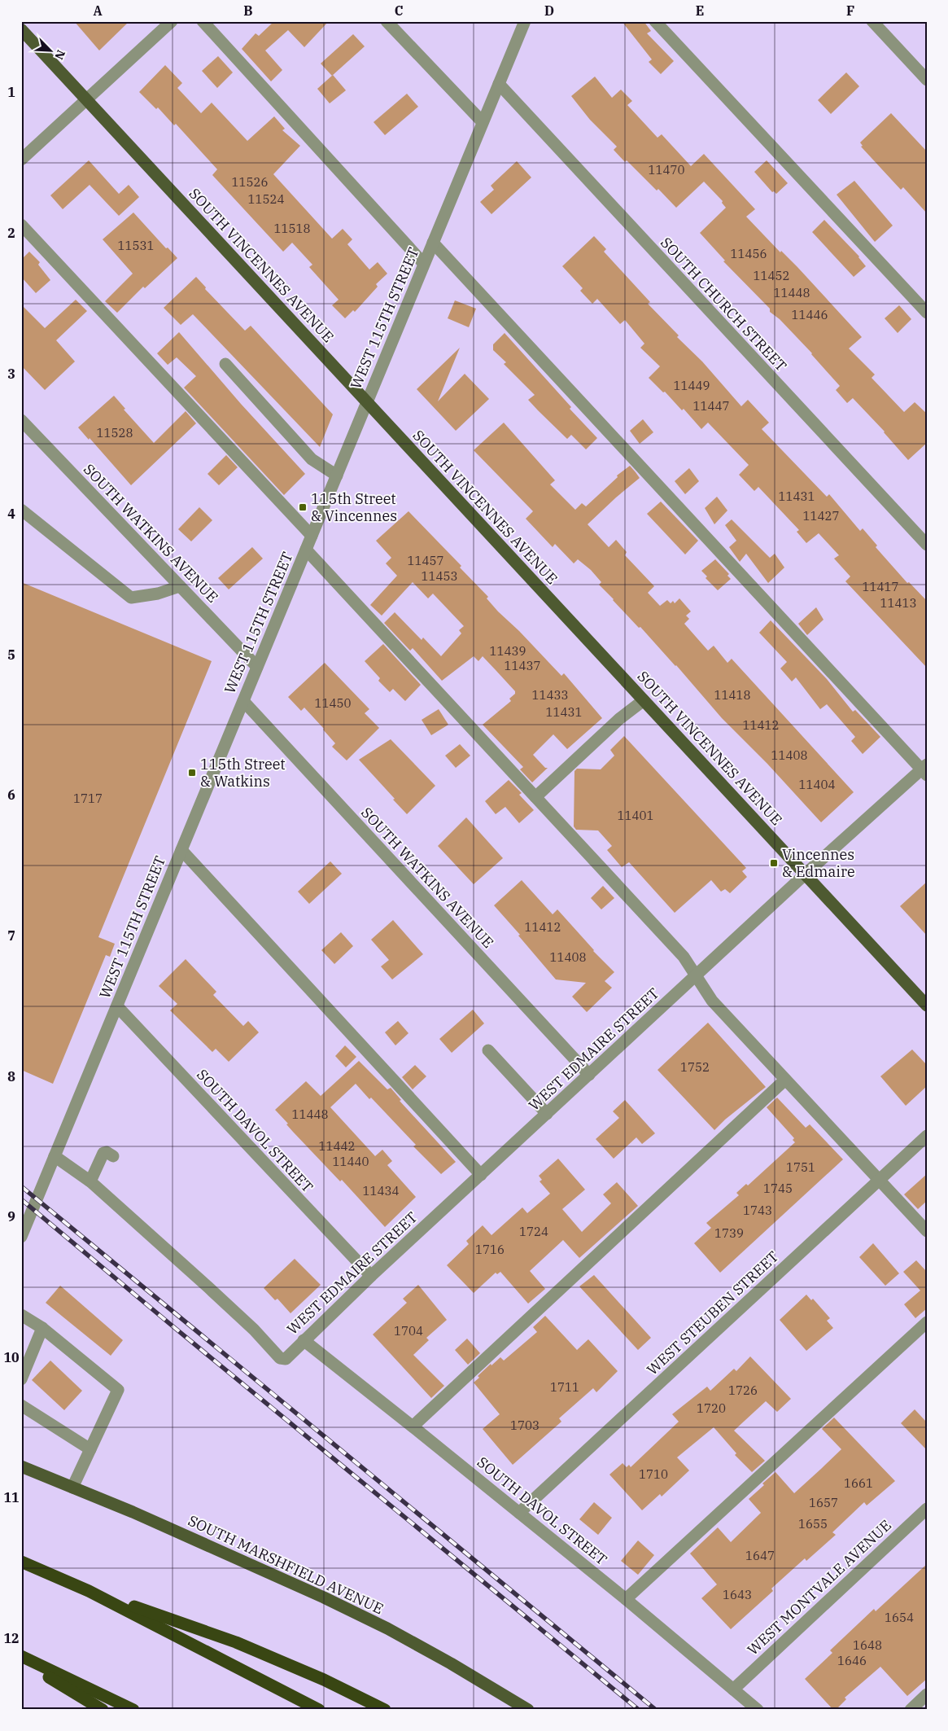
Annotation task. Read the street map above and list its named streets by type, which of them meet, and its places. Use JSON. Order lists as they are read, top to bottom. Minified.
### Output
{"streets":{"main road":["SOUTH VINCENNES AVENUE","SOUTH MARSHFIELD AVENUE"],"street":["SOUTH CHURCH STREET","WEST 115TH STREET","SOUTH WATKINS AVENUE","WEST EDMAIRE STREET","SOUTH DAVOL STREET","WEST STEUBEN STREET","WEST MONTVALE AVENUE"]},"crossings":[["SOUTH VINCENNES AVENUE","WEST 115TH STREET"],["SOUTH VINCENNES AVENUE","WEST EDMAIRE STREET"],["SOUTH CHURCH STREET","WEST 115TH STREET"],["WEST 115TH STREET","SOUTH WATKINS AVENUE"],["WEST 115TH STREET","SOUTH DAVOL STREET"],["SOUTH WATKINS AVENUE","WEST EDMAIRE STREET"],["WEST EDMAIRE STREET","SOUTH DAVOL STREET"],["SOUTH DAVOL STREET","WEST STEUBEN STREET"],["SOUTH DAVOL STREET","WEST MONTVALE AVENUE"]],"places":{"transit":["115th Street & Vincennes","115th Street & Watkins","Vincennes & Edmaire"]},"house_numbers":["11470","11526","11524","11518","11531","11456","11452","11448","11446","11449","11447","11528","11431","11427","11457","11453","11417","11413","11439","11437","11433","11418","11450","11431","11412","11408","11404","1717","11401","11412","11408","1752","11448","11442","11440","1751","1745","11434","1743","1724","1739","1716","1704","1711","1726","1720","1703","1710","1661","1657","1655","1647","1643","1654","1648","1646"],"north":"bottom right","grid":{"columns":["A","B","C","D","E","F"],"rows":["1","2","3","4","5","6","7","8","9","10","11","12"]}}
